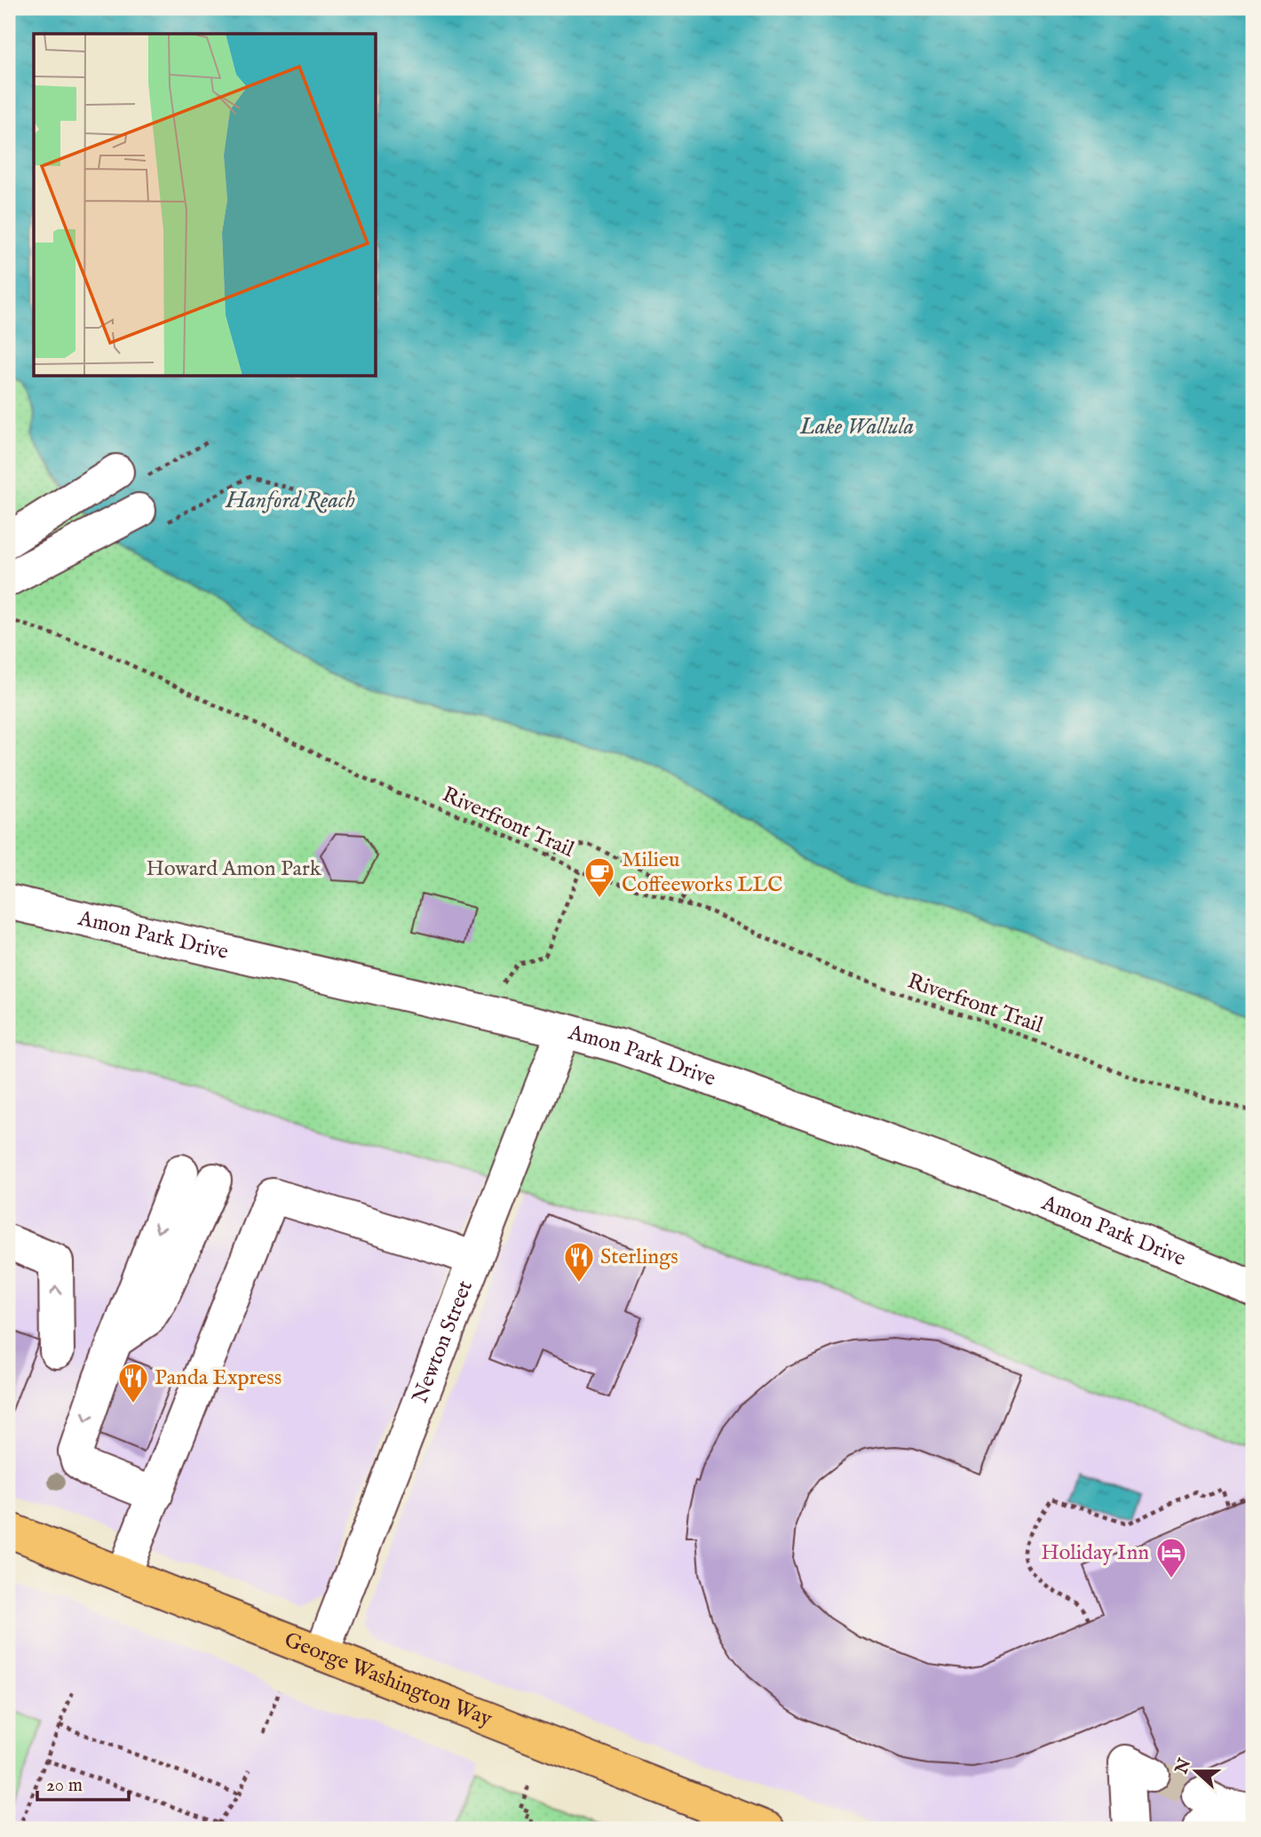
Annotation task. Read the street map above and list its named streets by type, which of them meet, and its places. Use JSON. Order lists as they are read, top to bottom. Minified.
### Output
{"streets":{"main road":["George Washington Way"],"street":["Amon Park Drive","Newton Street"],"path":["Riverfront Trail"]},"crossings":[["Amon Park Drive","Newton Street"],["Newton Street","George Washington Way"]],"water":["Lake Wallula","Hanford Reach"],"parks":["Howard Amon Park"],"places":{"cafe":["Milieu Coffeeworks LLC"],"restaurant":["Sterlings","Panda Express"],"hotel":["Holiday Inn"]},"scale_bar":"20 m","north":"left"}
